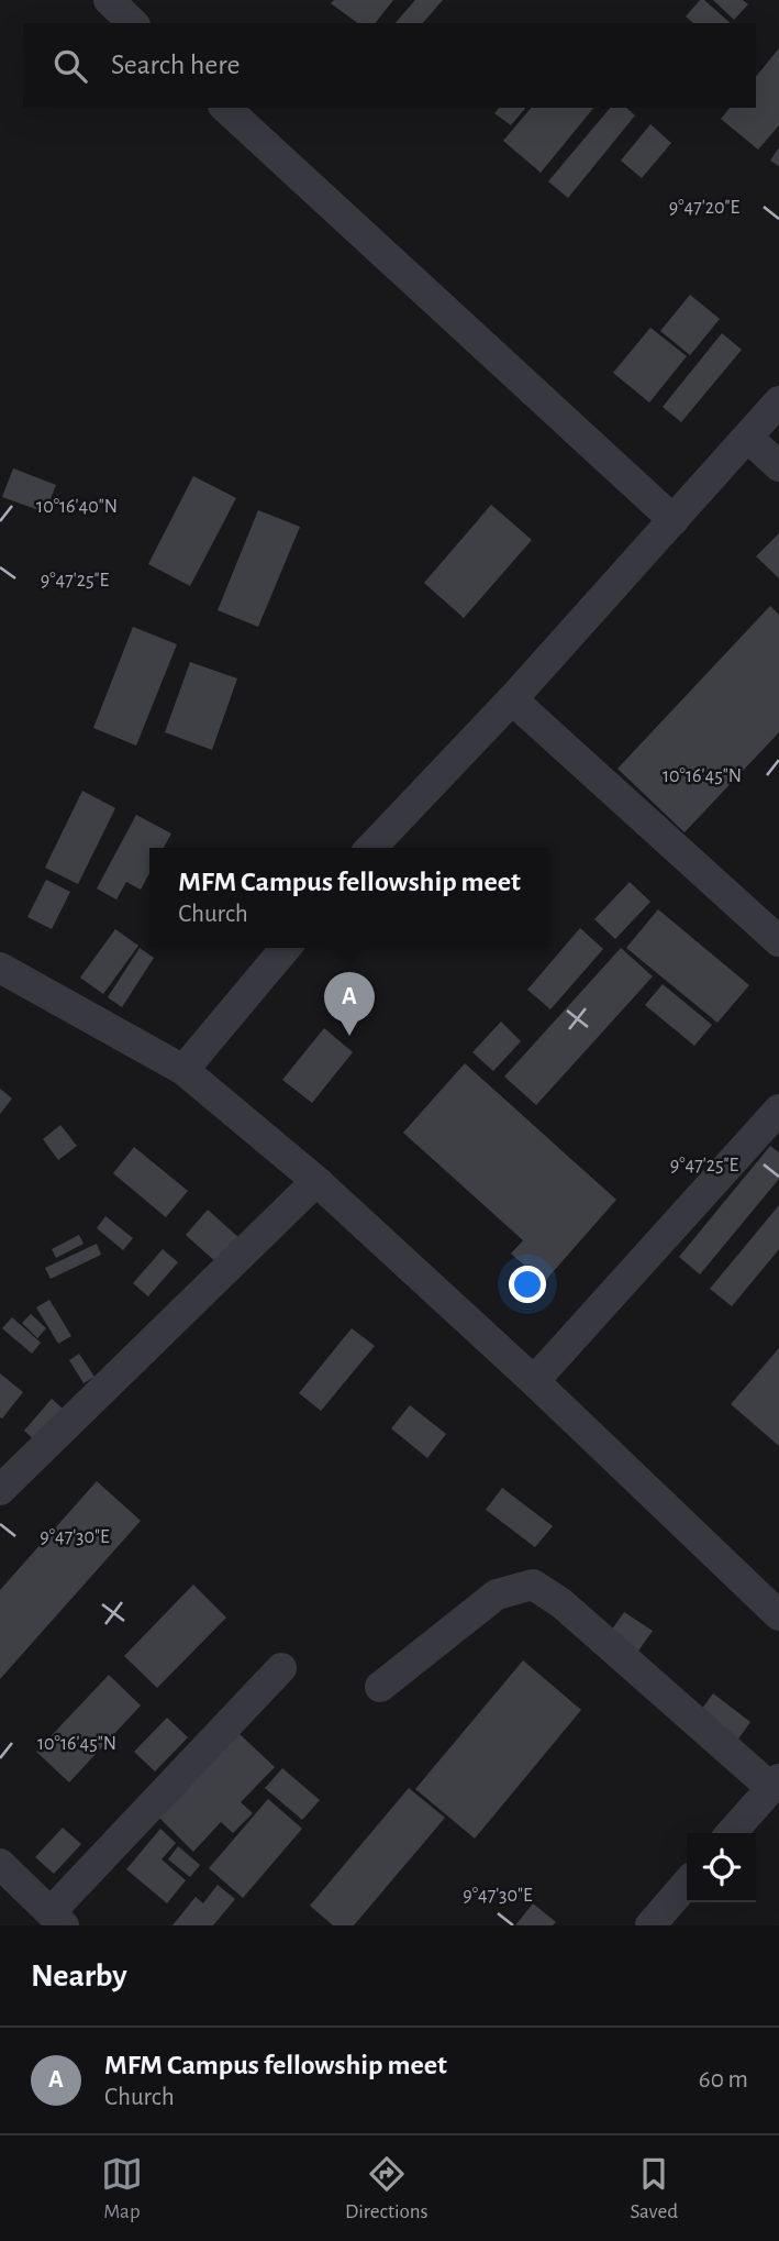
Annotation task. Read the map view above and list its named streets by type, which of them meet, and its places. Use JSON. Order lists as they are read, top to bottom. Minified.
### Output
{"page":{"search":"Search here","popup":["MFM Campus fellowship meet","Church"],"pins":"A","heading":"Nearby","list":[{"mark":"A","name":"MFM Campus fellowship meet","note":"Church","value":"60 m"}],"nav":["Map","Directions","Saved"]},"coordinates":["9°47'20\"E","10°16'40\"N","9°47'25\"E","10°16'45\"N","9°47'30\"E"]}
